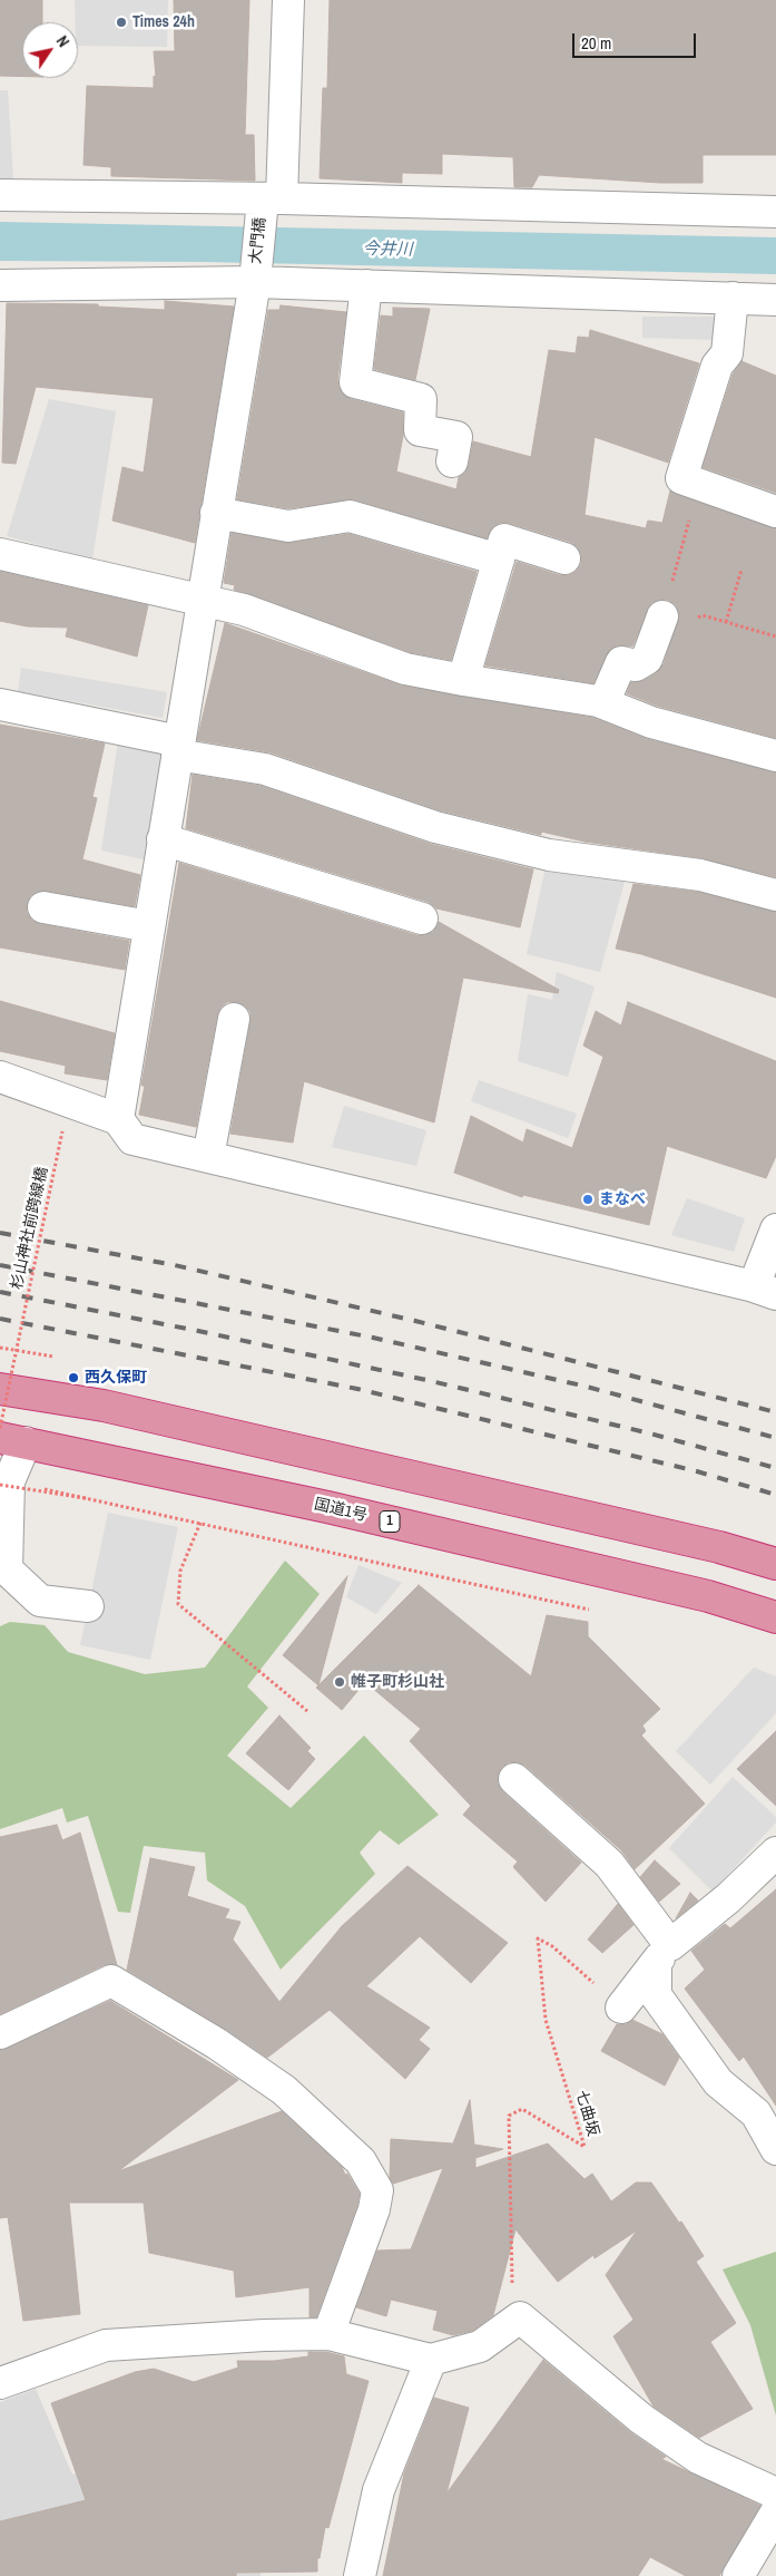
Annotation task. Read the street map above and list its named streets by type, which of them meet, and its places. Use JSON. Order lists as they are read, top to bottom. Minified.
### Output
{"streets":{"highway":["国道1号","1"],"street":["大門橋"],"path":["杉山神社前跨線橋","七曲坂"]},"crossings":[["杉山神社前跨線橋","国道1号"]],"water":["今井川"],"places":["Times 24h","まなべ","西久保町","帷子町杉山社"],"scale_bar":"20 m","north":"top right"}
